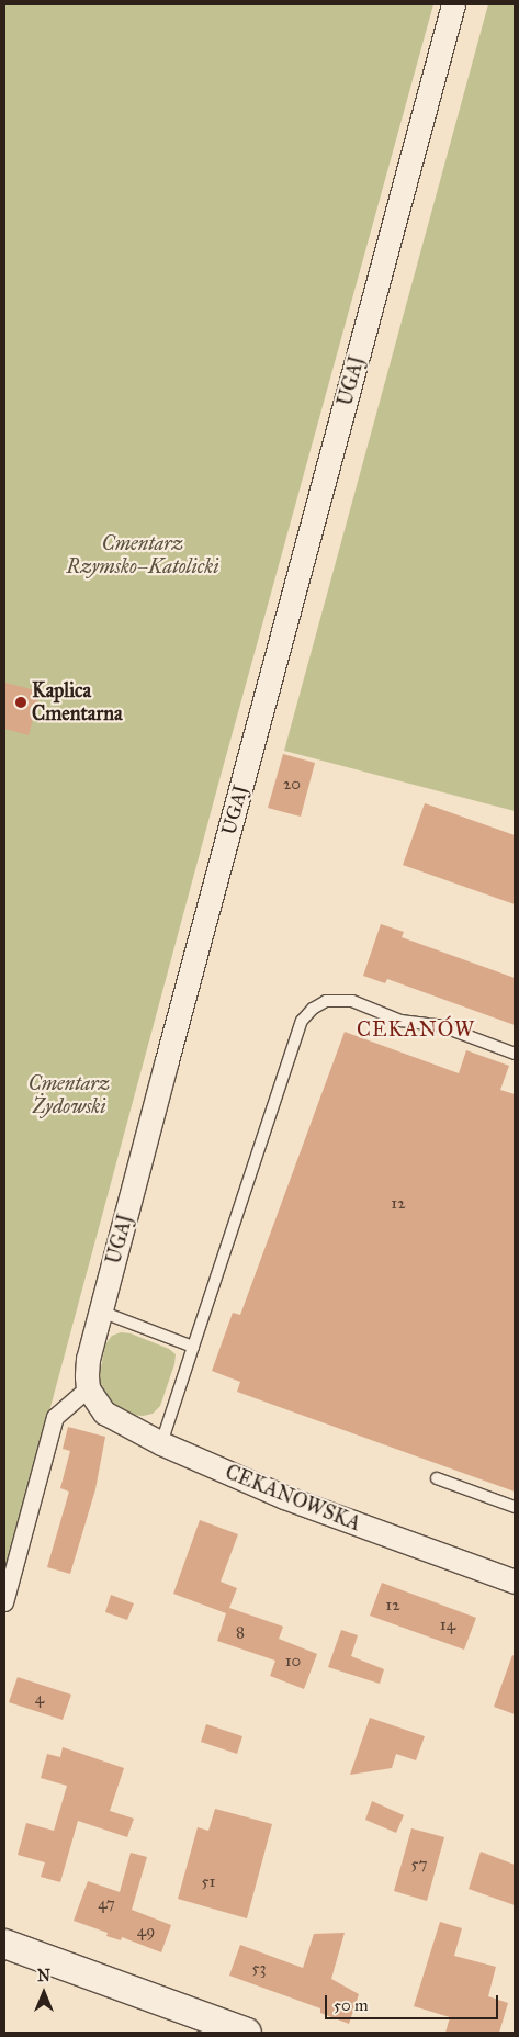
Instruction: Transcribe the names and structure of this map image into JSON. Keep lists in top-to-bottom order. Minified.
{"streets":{"street":["UGAJ","CEKANOWSKA"]},"crossings":[["UGAJ","CEKANOWSKA"]],"districts":["CEKANÓW"],"parks":["Cmentarz Rzymsko–Katolicki","Cmentarz Żydowski"],"places":["Kaplica Cmentarna"],"house_numbers":["20","12","12","14","8","10","4","57","51","47","49","53"],"scale_bar":"50 m","north":"top"}
